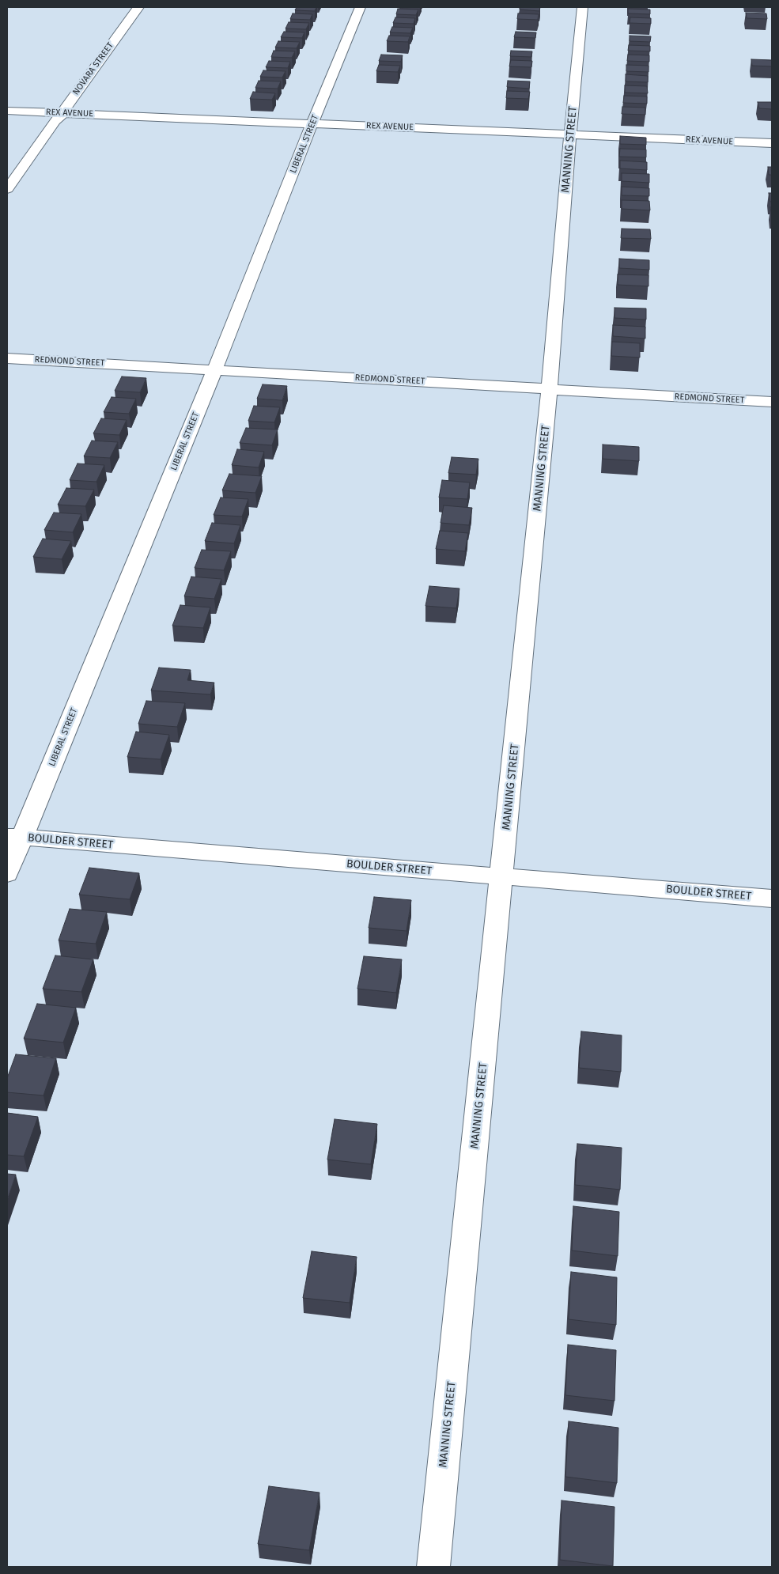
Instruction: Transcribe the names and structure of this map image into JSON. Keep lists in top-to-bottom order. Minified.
{"streets":{"street":["NOVARA STREET","REX AVENUE","LIBERAL STREET","MANNING STREET","REDMOND STREET","BOULDER STREET"]},"crossings":[["NOVARA STREET","REX AVENUE"],["REX AVENUE","LIBERAL STREET"],["REX AVENUE","MANNING STREET"],["LIBERAL STREET","REDMOND STREET"],["LIBERAL STREET","BOULDER STREET"],["MANNING STREET","REDMOND STREET"],["MANNING STREET","BOULDER STREET"]]}
